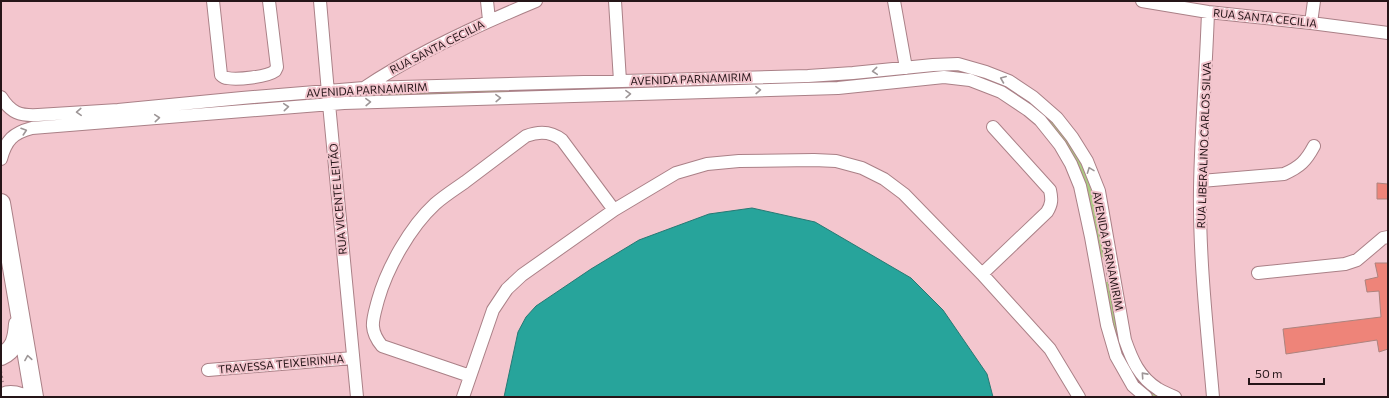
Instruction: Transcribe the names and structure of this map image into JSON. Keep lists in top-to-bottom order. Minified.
{"streets":{"street":["RUA SANTA CECILIA","AVENIDA PARNAMIRIM","RUA LIBERALINO CARLOS SILVA","RUA VICENTE LEITÃO","TRAVESSA TEIXEIRINHA"]},"crossings":[["RUA SANTA CECILIA","AVENIDA PARNAMIRIM"],["RUA SANTA CECILIA","RUA LIBERALINO CARLOS SILVA"],["AVENIDA PARNAMIRIM","RUA VICENTE LEITÃO"],["RUA VICENTE LEITÃO","TRAVESSA TEIXEIRINHA"]],"scale_bar":"50 m"}
